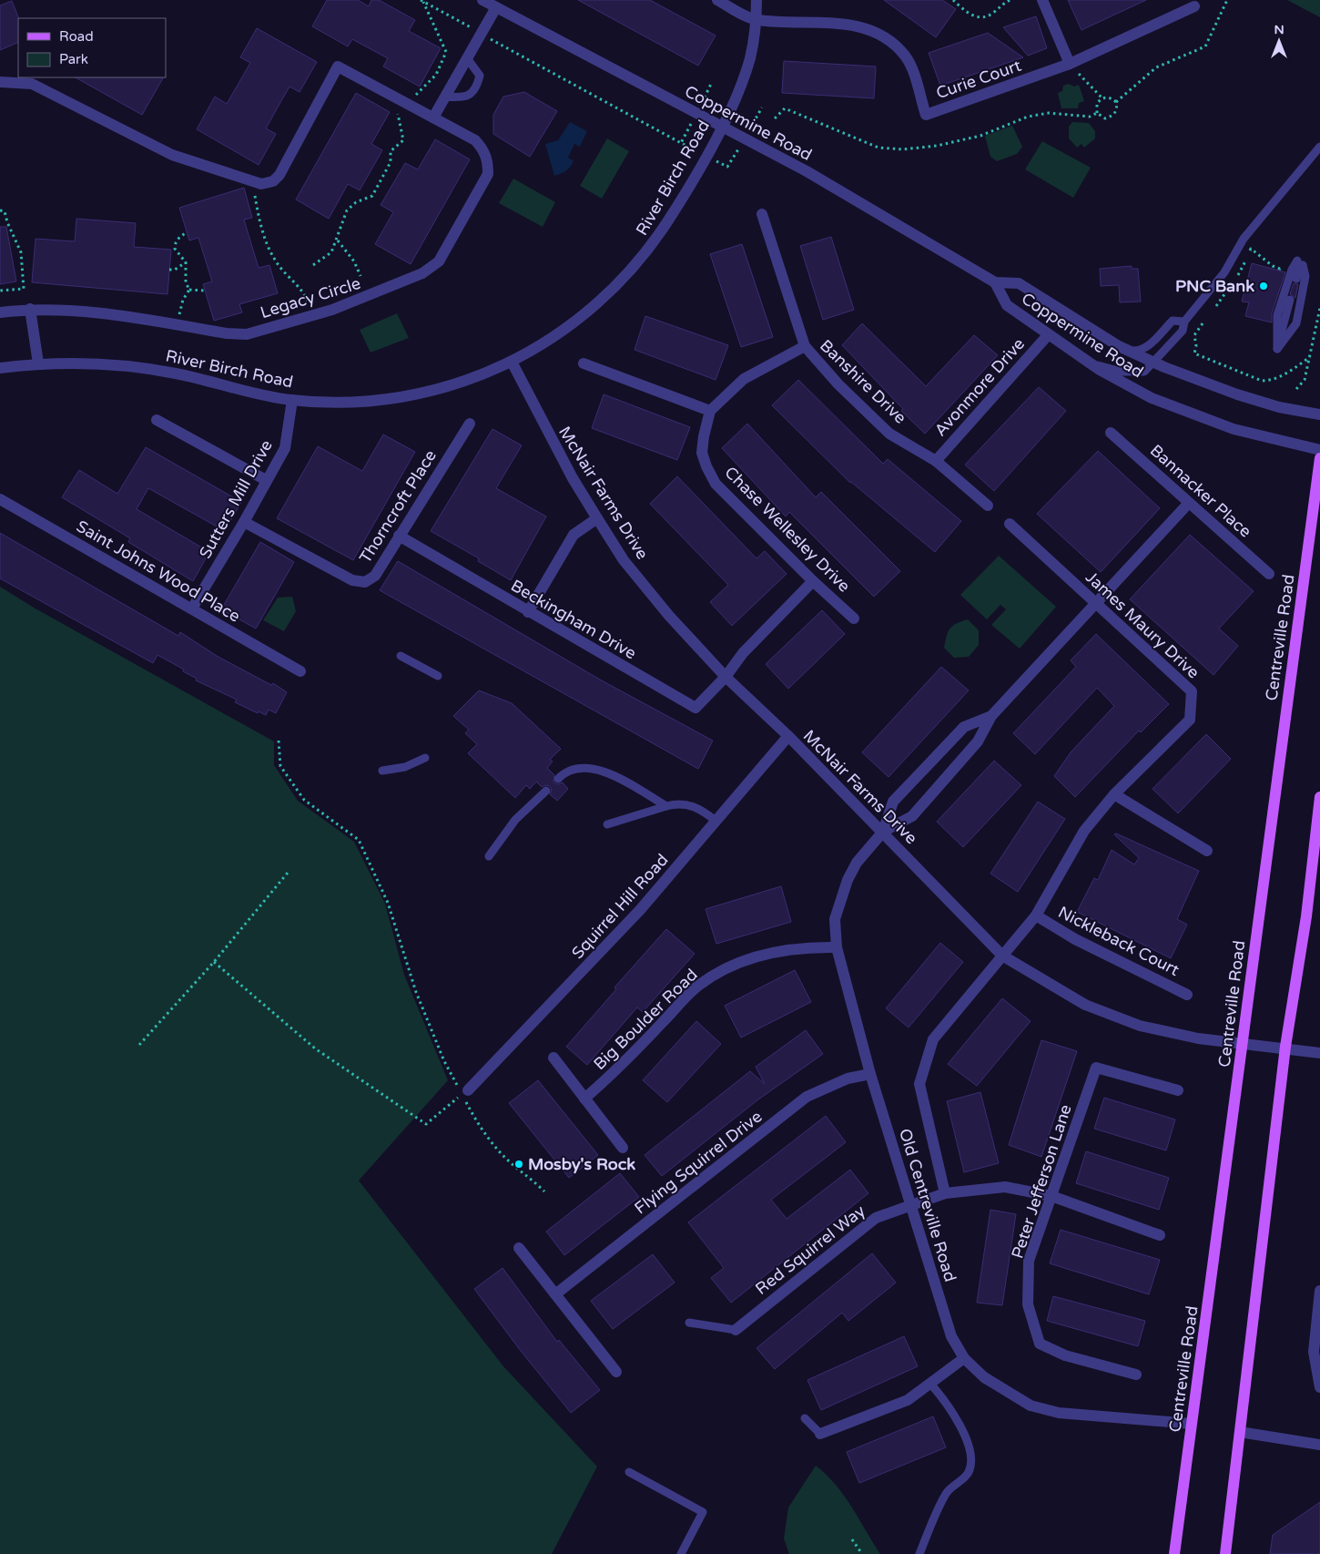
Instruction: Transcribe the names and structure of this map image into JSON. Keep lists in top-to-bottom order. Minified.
{"streets":{"main road":["Centreville Road"],"street":["Curie Court","Coppermine Road","River Birch Road","Legacy Circle","Banshire Drive","Avonmore Drive","Bannacker Place","McNair Farms Drive","Sutters Mill Drive","Thorncroft Place","Chase Wellesley Drive","Saint Johns Wood Place","Beckingham Drive","James Maury Drive","Squirrel Hill Road","Nickleback Court","Big Boulder Road","Flying Squirrel Drive","Peter Jefferson Lane","Old Centreville Road","Red Squirrel Way"]},"crossings":[["Curie Court","River Birch Road"],["Coppermine Road","River Birch Road"],["Coppermine Road","Avonmore Drive"],["River Birch Road","McNair Farms Drive"],["River Birch Road","Sutters Mill Drive"],["Banshire Drive","Avonmore Drive"],["McNair Farms Drive","Beckingham Drive"],["McNair Farms Drive","James Maury Drive"],["McNair Farms Drive","Centreville Road"],["McNair Farms Drive","Squirrel Hill Road"],["McNair Farms Drive","Old Centreville Road"],["Sutters Mill Drive","Thorncroft Place"],["Sutters Mill Drive","Saint Johns Wood Place"],["Thorncroft Place","Beckingham Drive"],["James Maury Drive","Nickleback Court"],["James Maury Drive","Red Squirrel Way"],["Centreville Road","Old Centreville Road"],["Big Boulder Road","Old Centreville Road"],["Flying Squirrel Drive","Old Centreville Road"],["Peter Jefferson Lane","Red Squirrel Way"],["Old Centreville Road","Red Squirrel Way"]],"places":["PNC Bank","Mosby's Rock"],"legend":["Road","Park"],"north":"top"}
